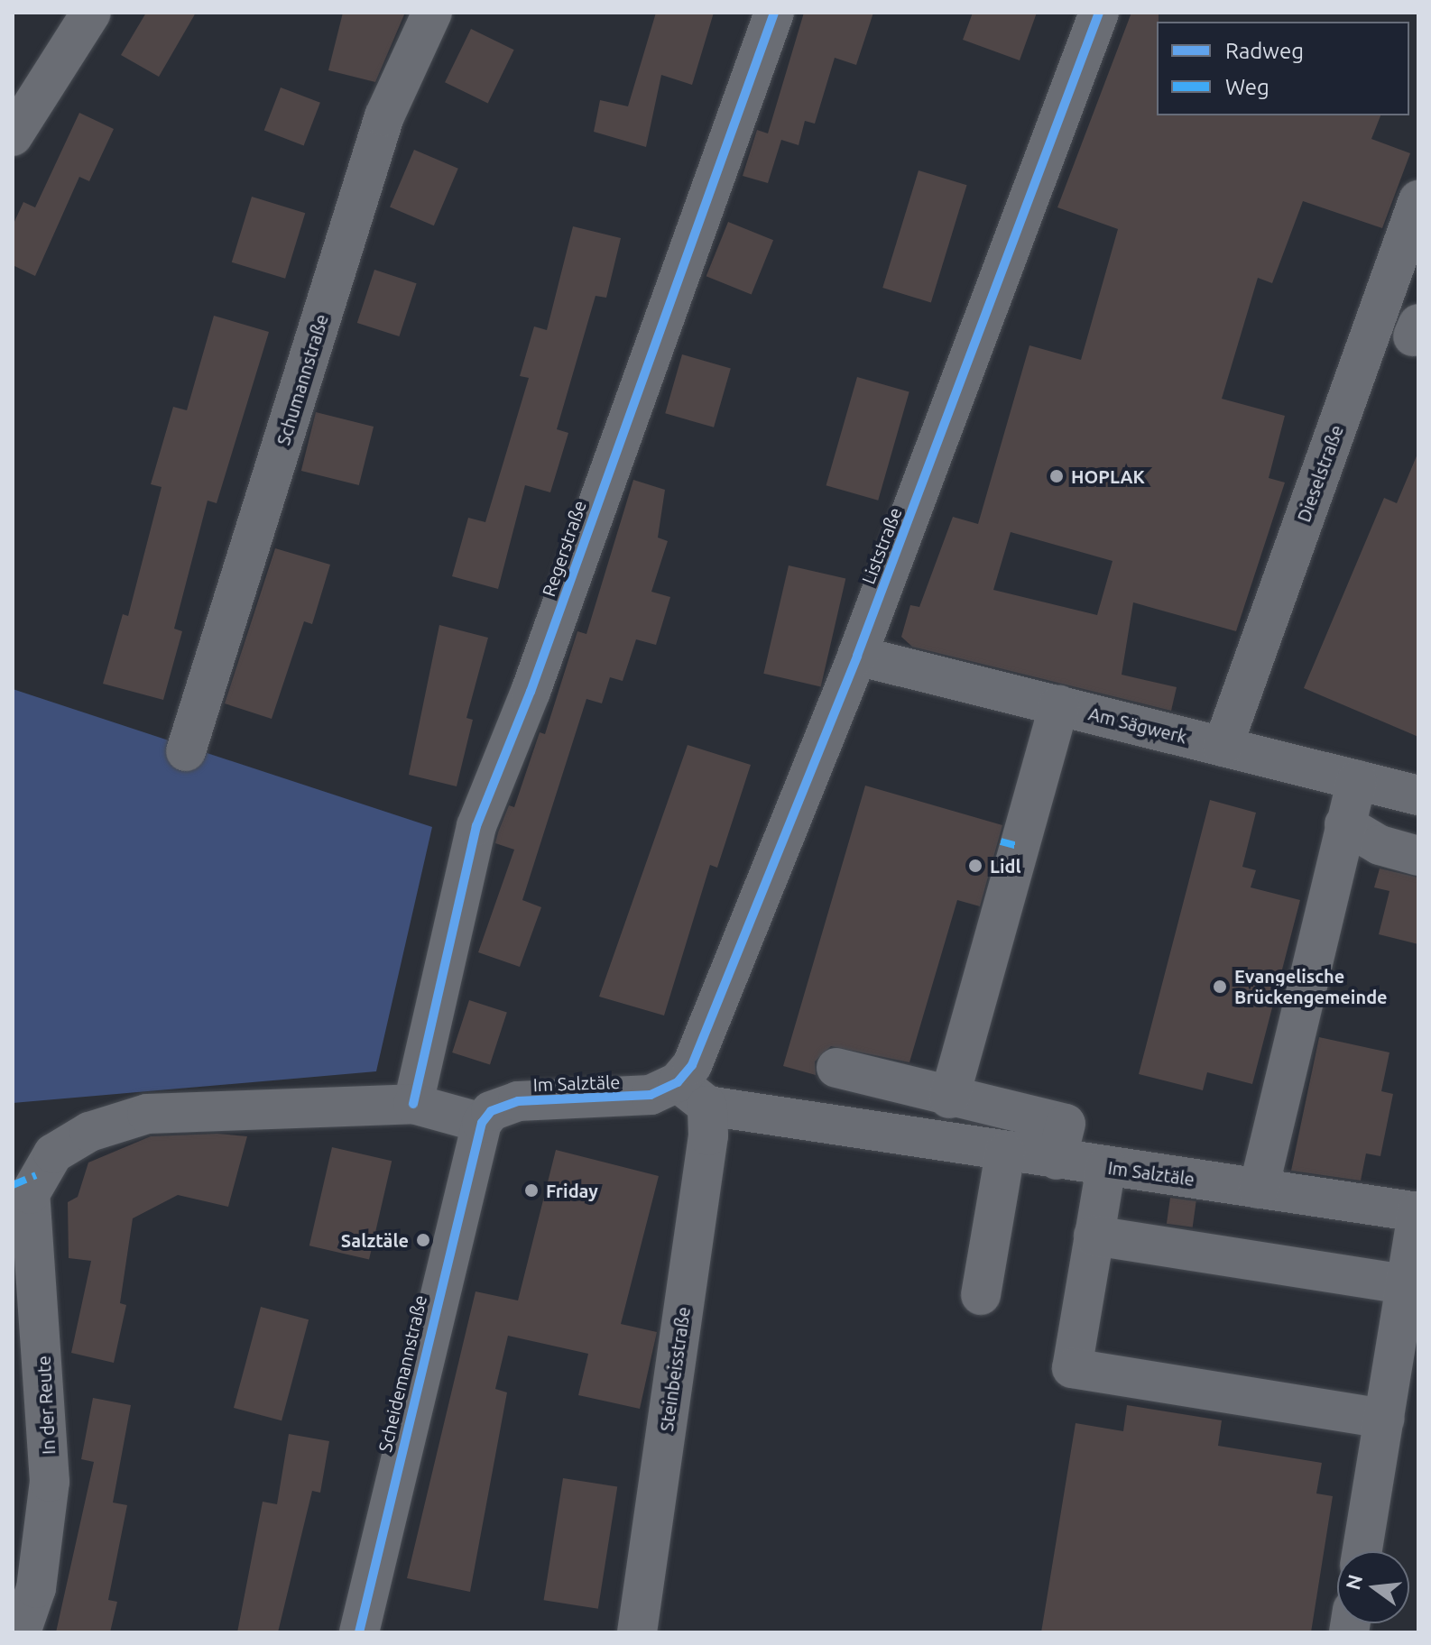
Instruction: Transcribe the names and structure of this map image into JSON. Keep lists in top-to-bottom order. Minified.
{"streets":{"street":["Schumannstraße","Dieselstraße","Liststraße","Regerstraße","Am Sägwerk","Im Salztäle","Steinbeisstraße","Scheidemannstraße","In der Reute"]},"crossings":[["Dieselstraße","Am Sägwerk"],["Liststraße","Am Sägwerk"],["Liststraße","Im Salztäle"],["Liststraße","Steinbeisstraße"],["Regerstraße","In der Reute"],["Im Salztäle","Steinbeisstraße"],["Im Salztäle","Scheidemannstraße"]],"places":["HOPLAK","Lidl","Evangelische Brückengemeinde","Friday","Salztäle"],"legend":["Radweg","Weg"],"north":"left"}
